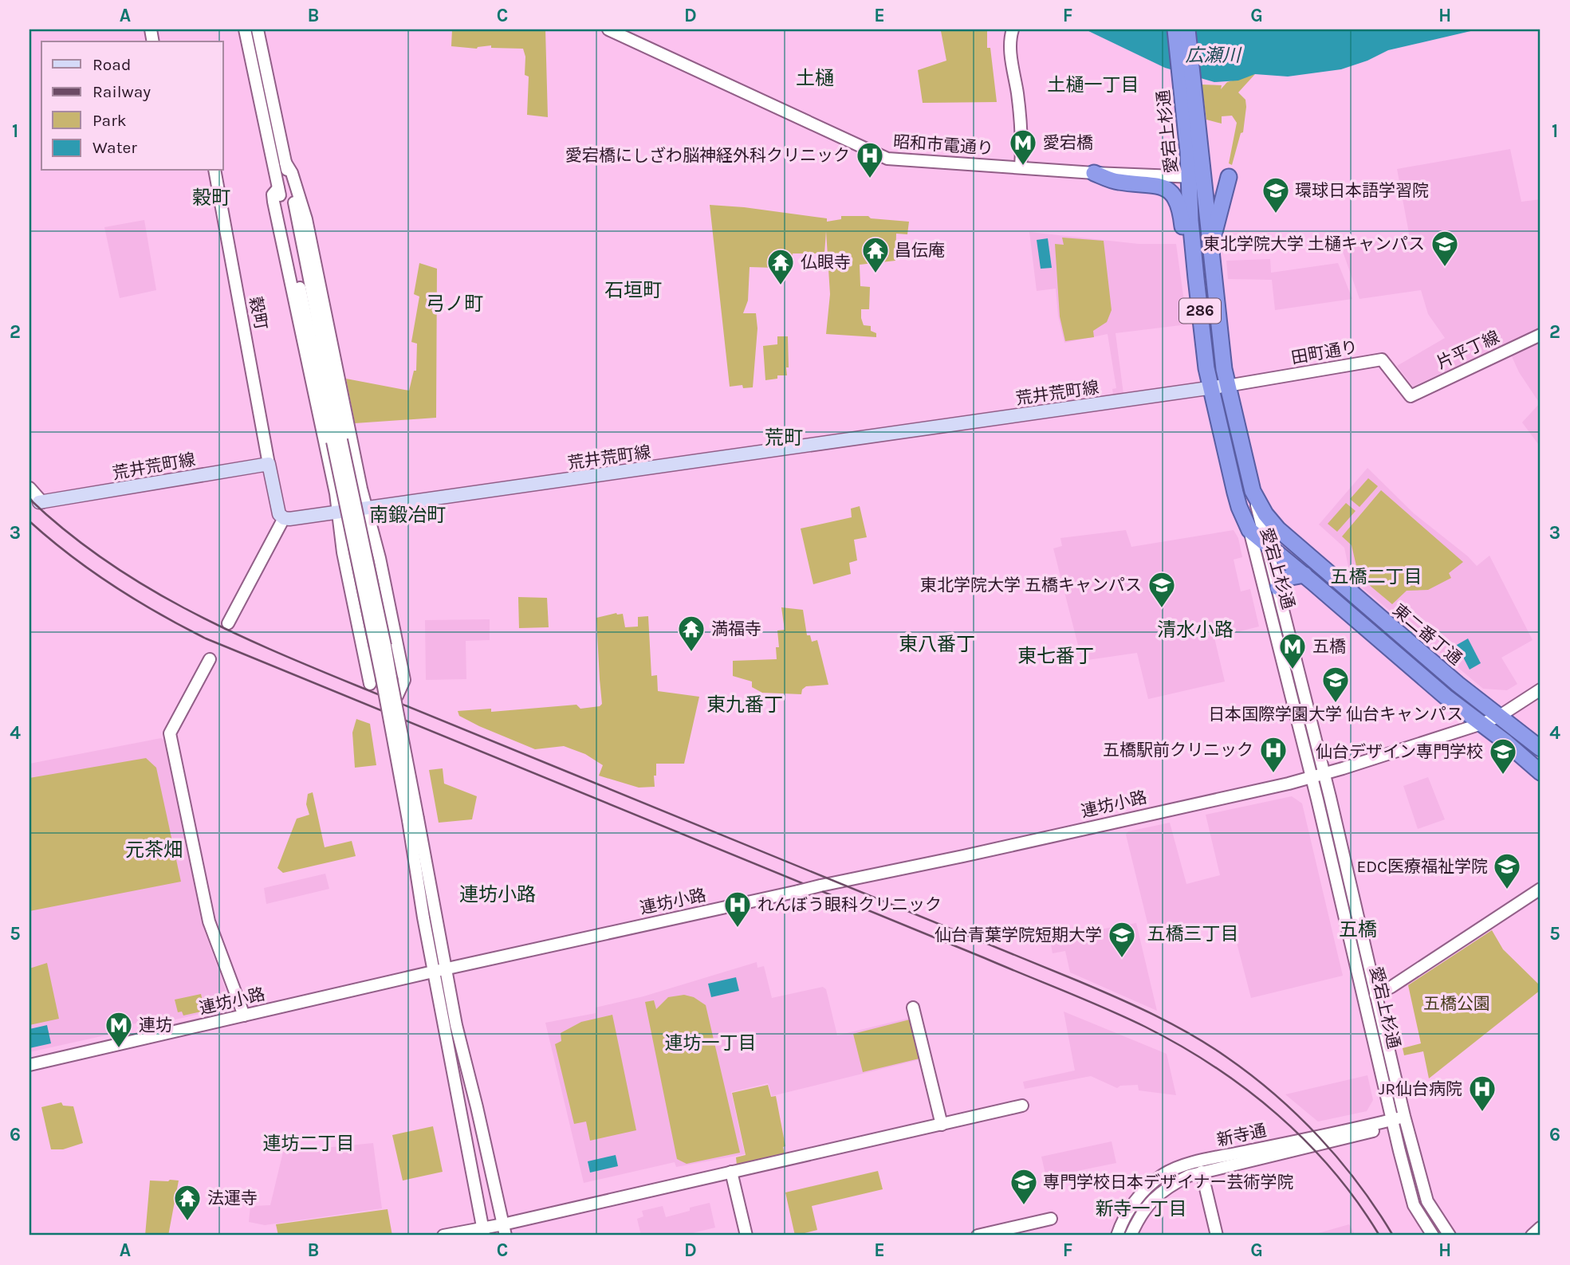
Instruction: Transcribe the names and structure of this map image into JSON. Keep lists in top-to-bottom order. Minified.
{"streets":{"highway":["愛宕上杉通","286","東二番丁通"],"main road":["荒井荒町線"],"street":["昭和市電通り","穀町","片平丁線","田町通り","連坊小路","新寺通"]},"crossings":[["愛宕上杉通","昭和市電通り"],["愛宕上杉通","田町通り"],["愛宕上杉通","荒井荒町線"],["愛宕上杉通","東二番丁通"],["愛宕上杉通","連坊小路"],["愛宕上杉通","新寺通"],["穀町","荒井荒町線"],["片平丁線","田町通り"],["田町通り","荒井荒町線"],["東二番丁通","連坊小路"]],"districts":["土樋","土樋一丁目","穀町","石垣町","弓ノ町","荒町","南鍛冶町","五橋二丁目","清水小路","東八番丁","東七番丁","東九番丁","元茶畑","連坊小路","五橋","五橋三丁目","連坊一丁目","連坊二丁目","新寺一丁目"],"water":["広瀬川"],"parks":["五橋公園"],"places":{"metro station":["愛宕橋","五橋","連坊"],"hospital":["愛宕橋にしざわ脳神経外科クリニック","五橋駅前クリニック","れんぼう眼科クリニック","JR仙台病院"],"school or university":["環球日本語学習院","東北学院大学 土樋キャンパス","東北学院大学 五橋キャンパス","日本国際学園大学 仙台キャンパス","仙台デザイン専門学校","EDC医療福祉学院","仙台青葉学院短期大学","専門学校日本デザイナー芸術学院"],"temple":["昌伝庵","仏眼寺","満福寺","法運寺"]},"legend":["Road","Railway","Park","Water"],"grid":{"columns":["A","B","C","D","E","F","G","H"],"rows":["1","2","3","4","5","6"]}}
